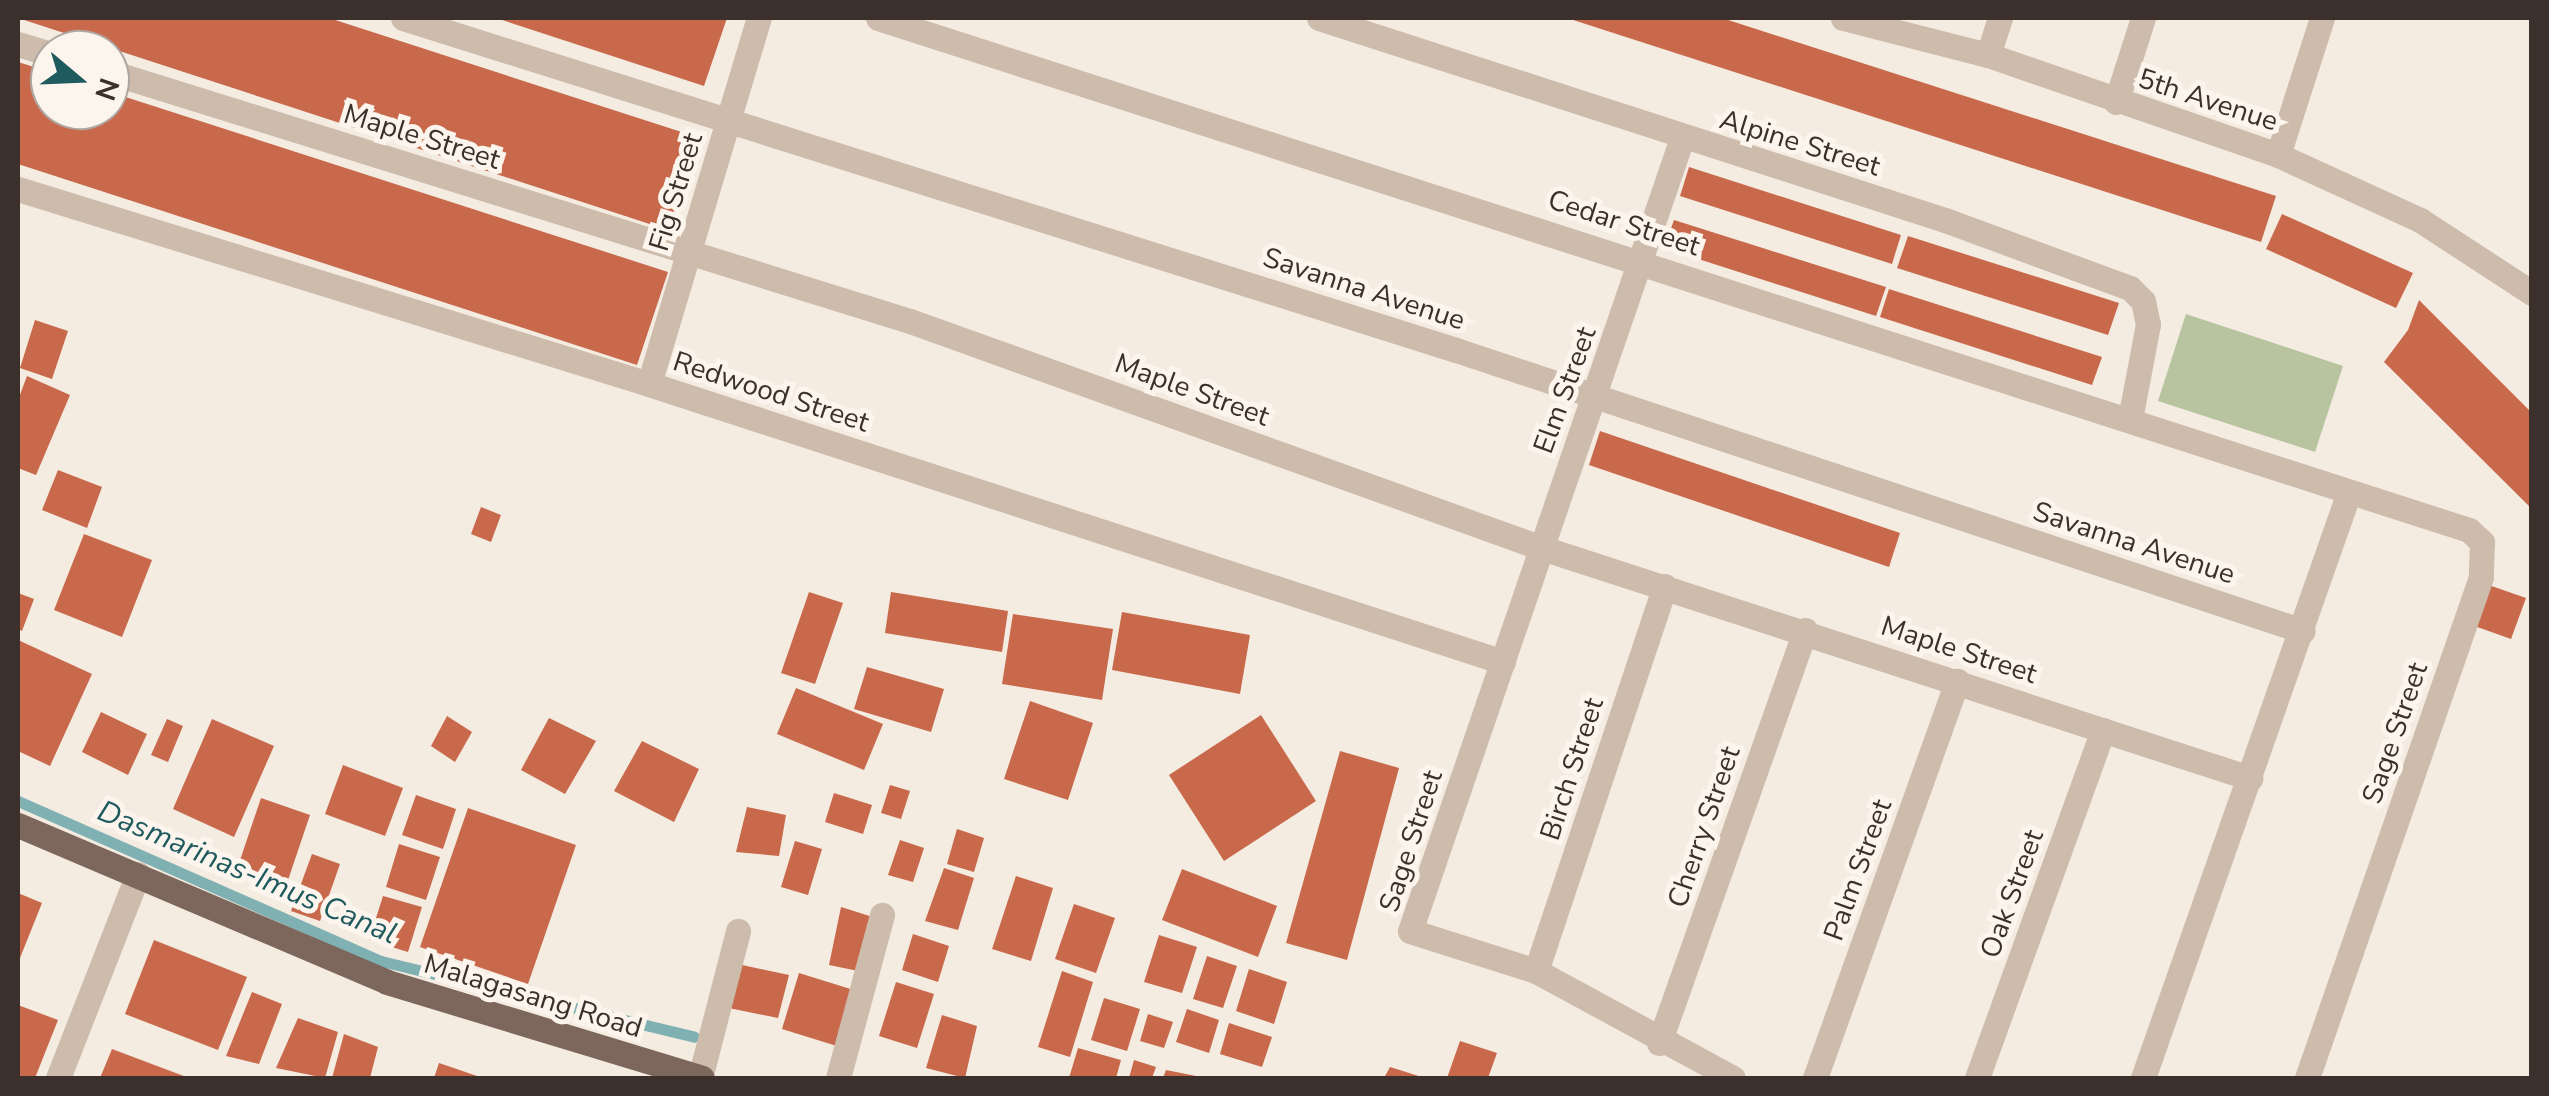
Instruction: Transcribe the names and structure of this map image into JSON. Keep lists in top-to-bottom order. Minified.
{"streets":{"main road":["Malagasang Road"],"street":["5th Avenue","Maple Street","Alpine Street","Fig Street","Cedar Street","Savanna Avenue","Elm Street","Redwood Street","Sage Street","Birch Street","Cherry Street","Palm Street","Oak Street"]},"crossings":[["Maple Street","Fig Street"],["Maple Street","Elm Street"],["Maple Street","Birch Street"],["Maple Street","Cherry Street"],["Maple Street","Palm Street"],["Maple Street","Oak Street"],["Alpine Street","Cedar Street"],["Alpine Street","Elm Street"],["Fig Street","Savanna Avenue"],["Fig Street","Redwood Street"],["Cedar Street","Elm Street"],["Cedar Street","Sage Street"],["Savanna Avenue","Elm Street"],["Elm Street","Redwood Street"],["Elm Street","Sage Street"],["Redwood Street","Sage Street"],["Sage Street","Birch Street"],["Sage Street","Cherry Street"]],"water":["Dasmarinas-Imus Canal"],"north":"right"}
